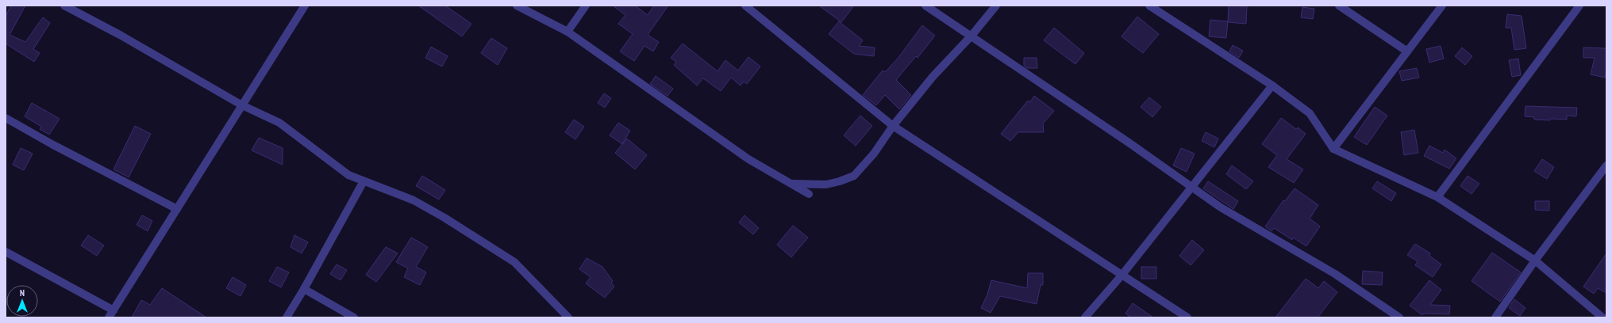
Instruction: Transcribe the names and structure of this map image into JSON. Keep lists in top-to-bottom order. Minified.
{"north":"top"}
